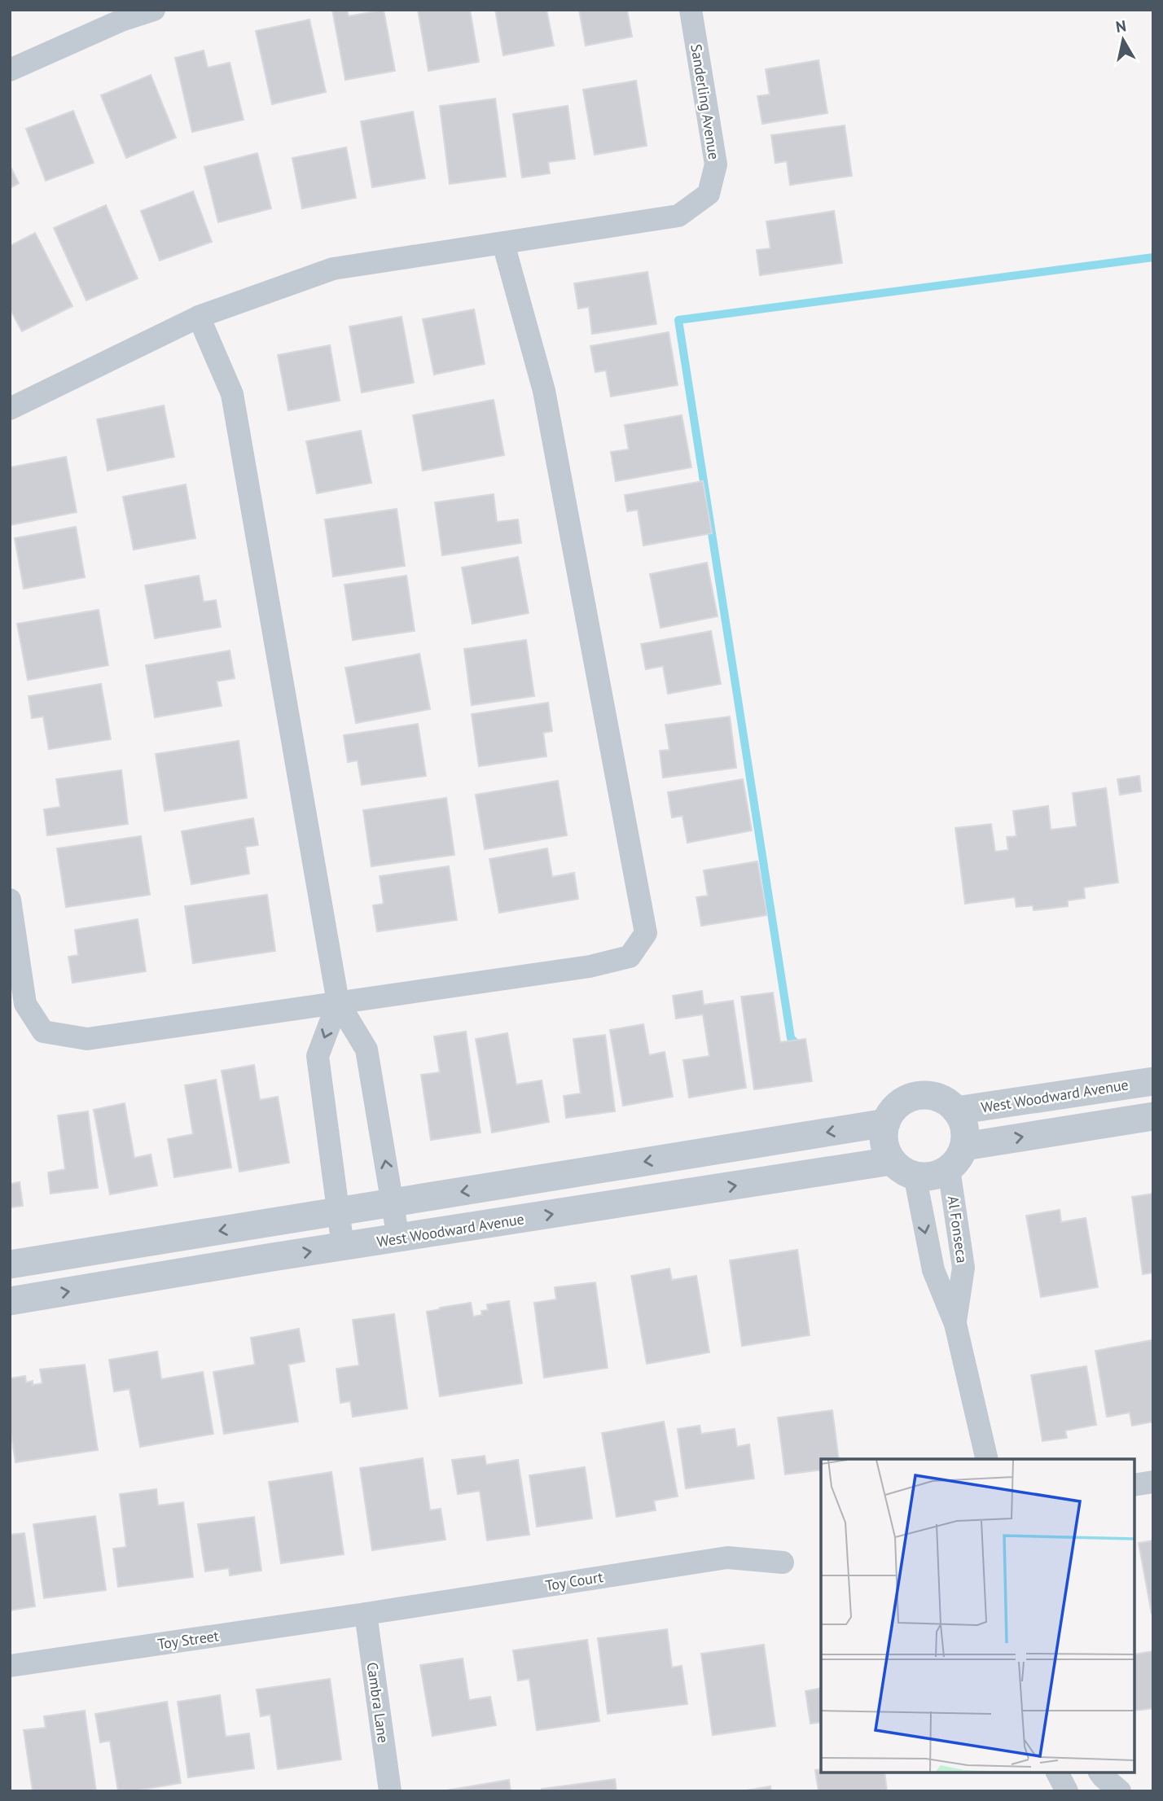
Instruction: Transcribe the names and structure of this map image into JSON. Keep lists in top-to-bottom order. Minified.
{"streets":{"street":["Sanderling Avenue","West Woodward Avenue","Al Fonseca","Toy Court","Toy Street","Cambra Lane"]},"crossings":[["West Woodward Avenue","Al Fonseca"],["Toy Court","Toy Street"],["Toy Court","Cambra Lane"],["Toy Street","Cambra Lane"]],"north":"top"}
